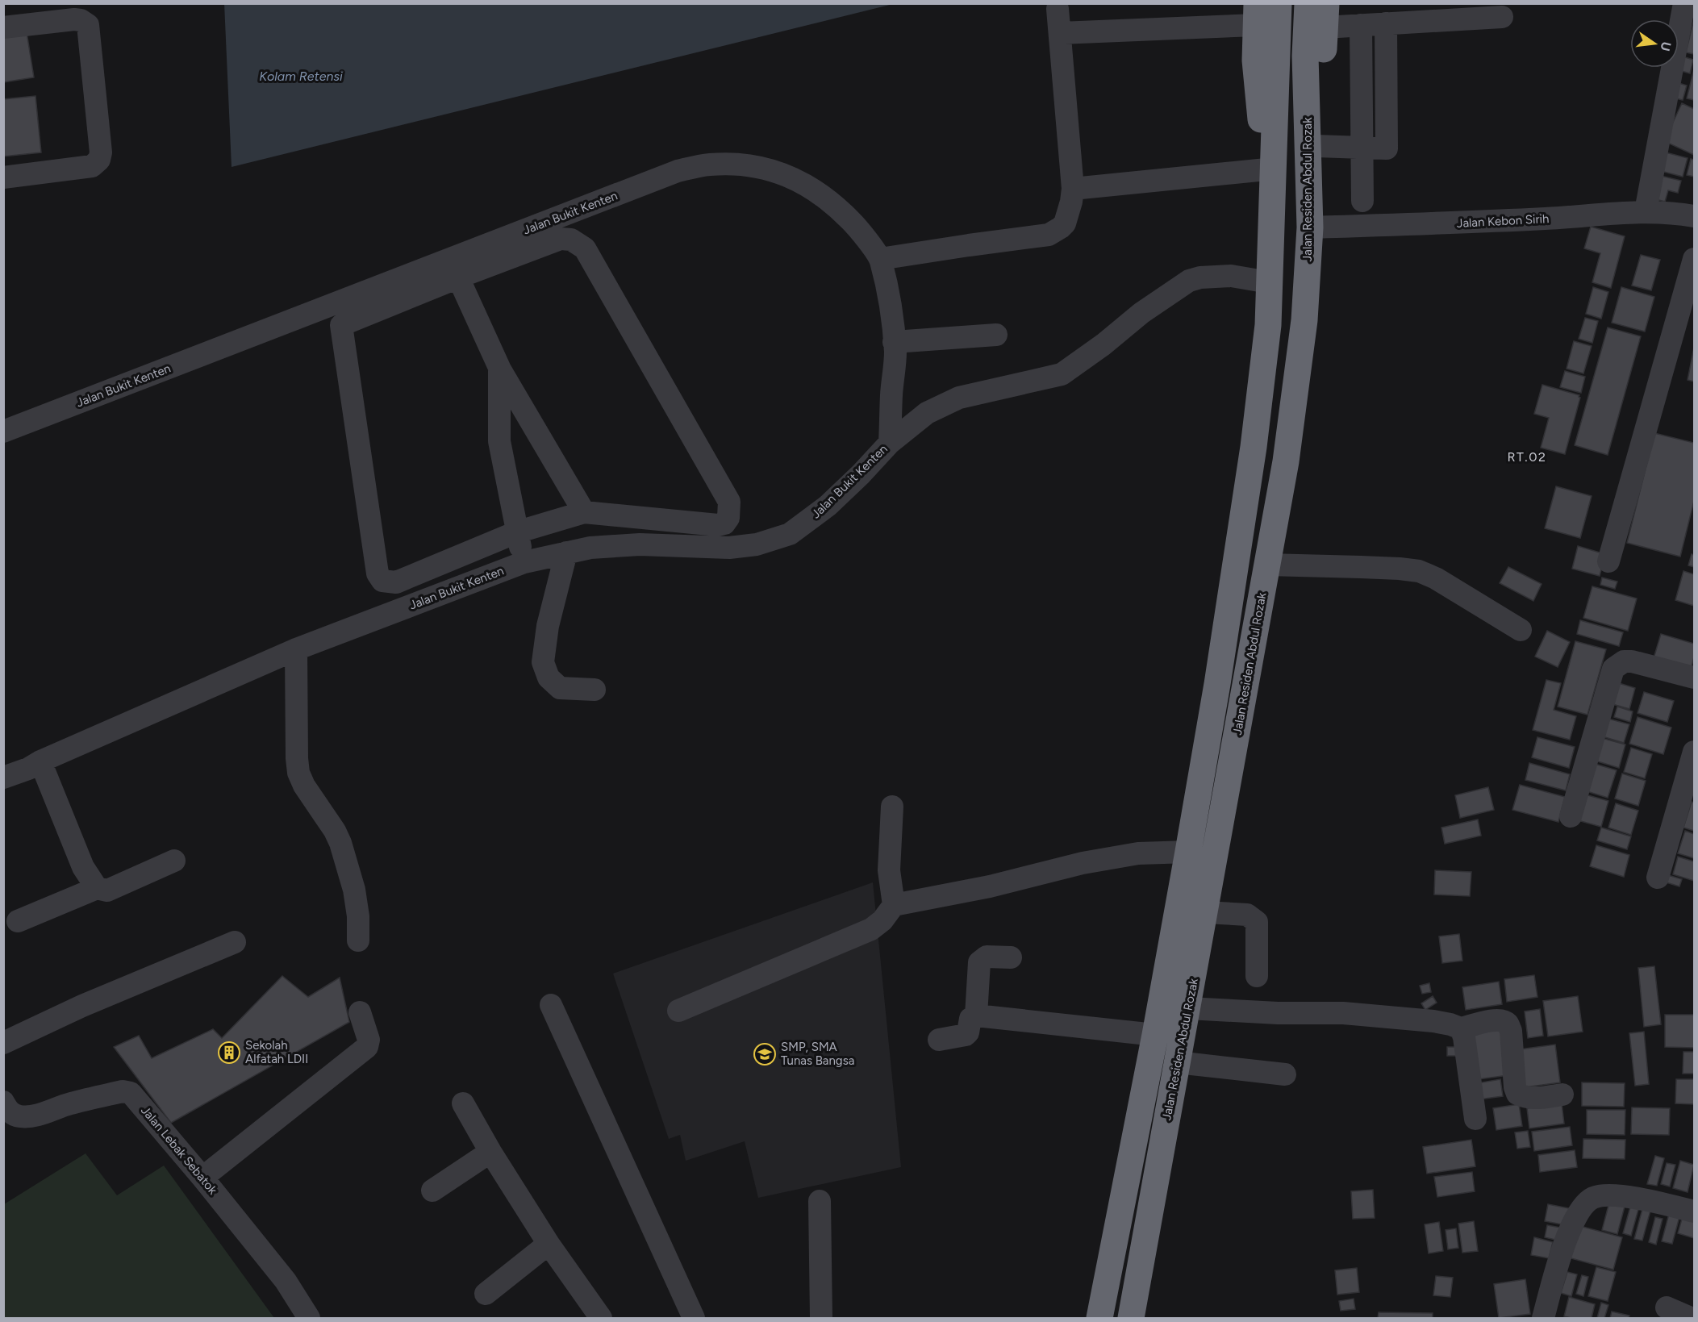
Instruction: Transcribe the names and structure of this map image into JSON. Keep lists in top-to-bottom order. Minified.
{"streets":{"highway":["Jalan Residen Abdul Rozak"],"street":["Jalan Bukit Kenten","Jalan Kebon Sirih","Jalan Lebak Sebatok"]},"crossings":[["Jalan Residen Abdul Rozak","Jalan Kebon Sirih"]],"districts":["RT.02"],"water":["Kolam Retensi"],"places":{"building":["Sekolah Alfatah LDII"],"school or university":["SMP, SMA Tunas Bangsa"]},"north":"right"}
